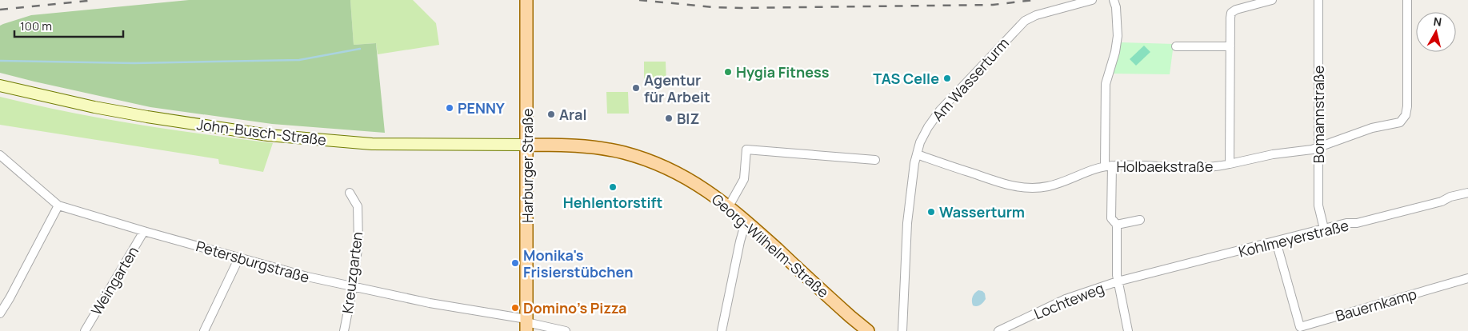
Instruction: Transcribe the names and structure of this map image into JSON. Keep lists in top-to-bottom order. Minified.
{"streets":{"main road":["John-Busch-Straße","Harburger Straße","Georg-Wilhelm-Straße"],"street":["Am Wasserturm","Bomannstraße","Holbaekstraße","Kohlmeyerstraße","Petersburgstraße","Kreuzgarten","Weingarten","Lochteweg","Bauernkamp"]},"crossings":[["Am Wasserturm","Holbaekstraße"],["Bomannstraße","Holbaekstraße"],["Bomannstraße","Kohlmeyerstraße"],["John-Busch-Straße","Harburger Straße"],["John-Busch-Straße","Georg-Wilhelm-Straße"],["Harburger Straße","Georg-Wilhelm-Straße"],["Harburger Straße","Petersburgstraße"],["Kohlmeyerstraße","Lochteweg"],["Kohlmeyerstraße","Bauernkamp"],["Petersburgstraße","Kreuzgarten"],["Petersburgstraße","Weingarten"]],"places":["Hygia Fitness","TAS Celle","Agentur für Arbeit","PENNY","Aral","BIZ","Hehlentorstift","Wasserturm","Monika's Frisierstübchen","Domino's Pizza"],"scale_bar":"100 m","north":"top"}
